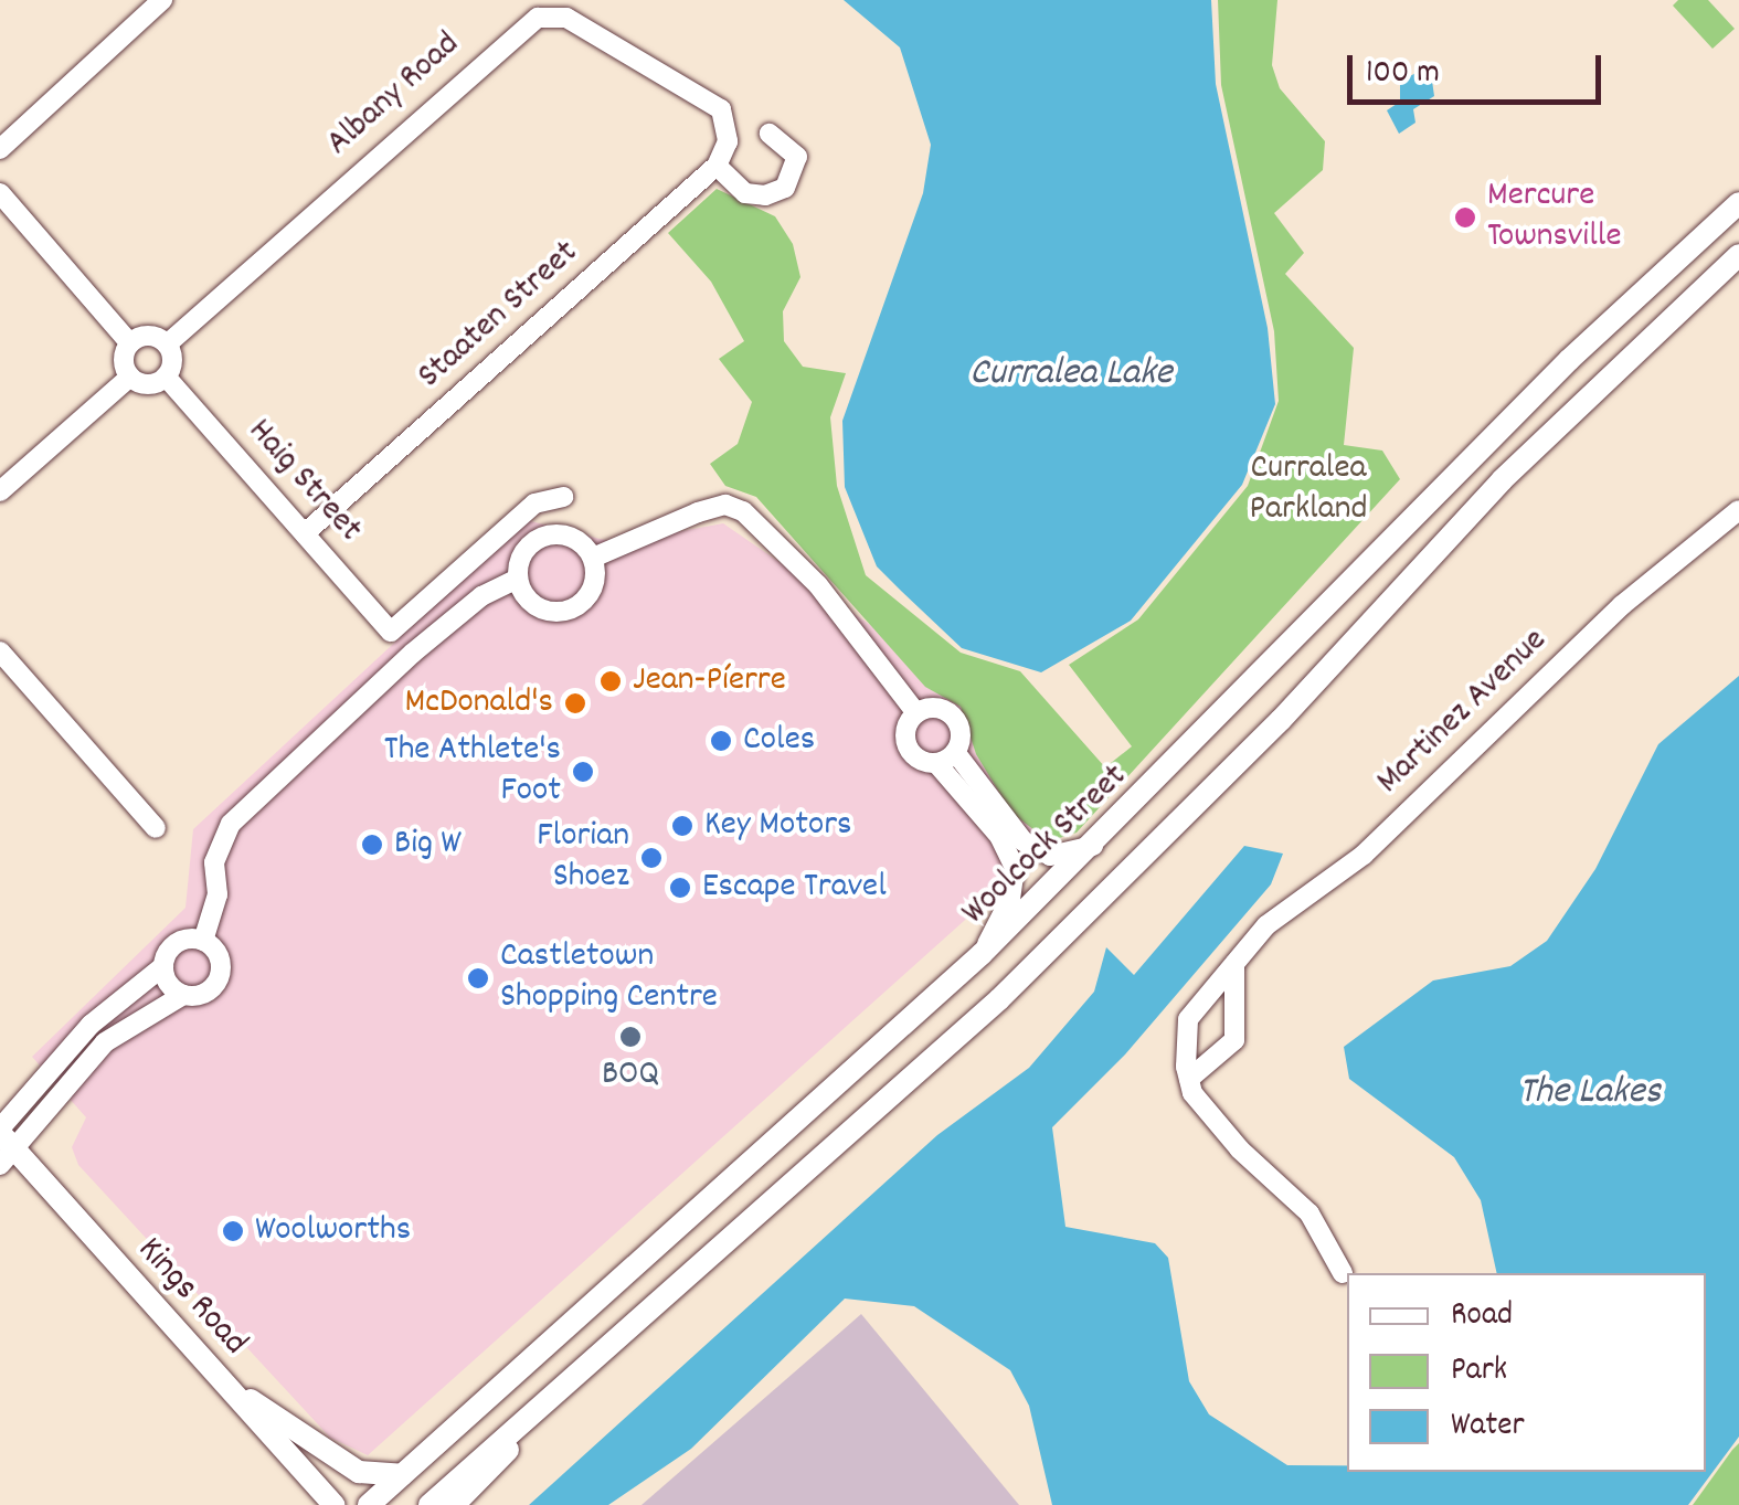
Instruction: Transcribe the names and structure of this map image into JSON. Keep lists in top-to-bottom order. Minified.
{"streets":{"main road":["Woolcock Street","Kings Road"],"street":["Albany Road","Staaten Street","Haig Street","Martinez Avenue"]},"crossings":[["Albany Road","Staaten Street"],["Albany Road","Haig Street"],["Staaten Street","Haig Street"]],"water":["Curralea Lake","The Lakes"],"parks":["Curralea Parkland"],"places":["Mercure Townsville","Jean-Píerre","McDonald's","Coles","The Athlete's Foot","Key Motors","Big W","Florian Shoez","Escape Travel","Castletown Shopping Centre","BOQ","Woolworths"],"legend":["Road","Park","Water"],"scale_bar":"100 m"}
